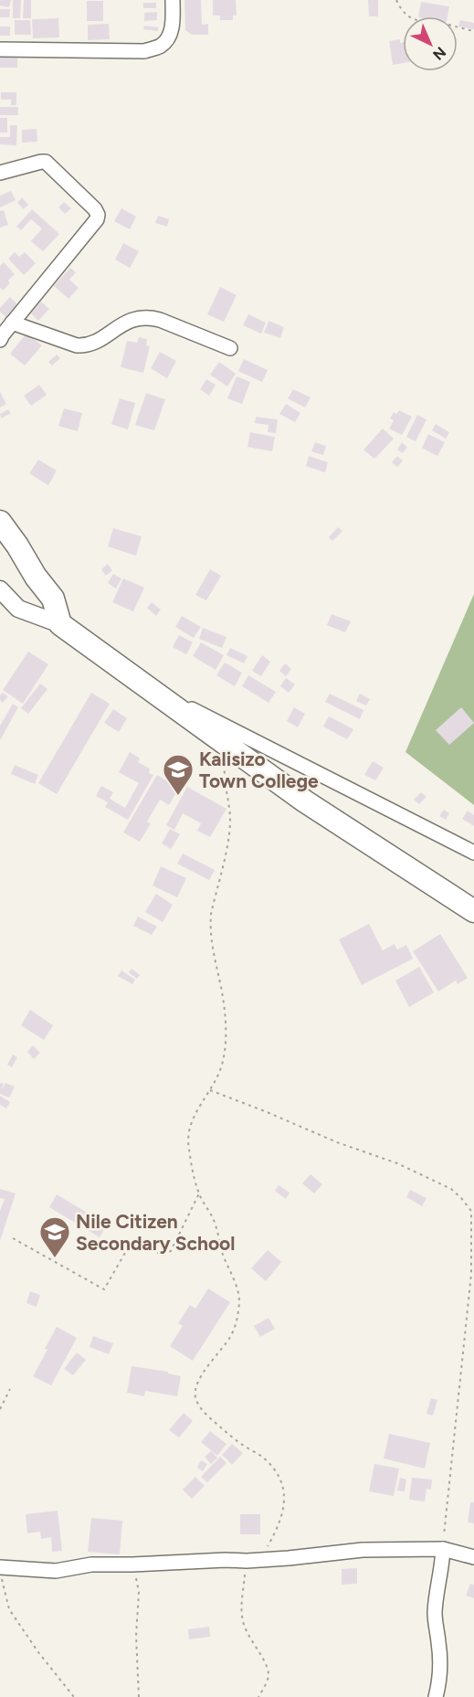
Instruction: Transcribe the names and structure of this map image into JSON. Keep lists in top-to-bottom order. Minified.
{"places":{"school or university":["Kalisizo Town College","Nile Citizen Secondary School"]},"north":"bottom right"}
